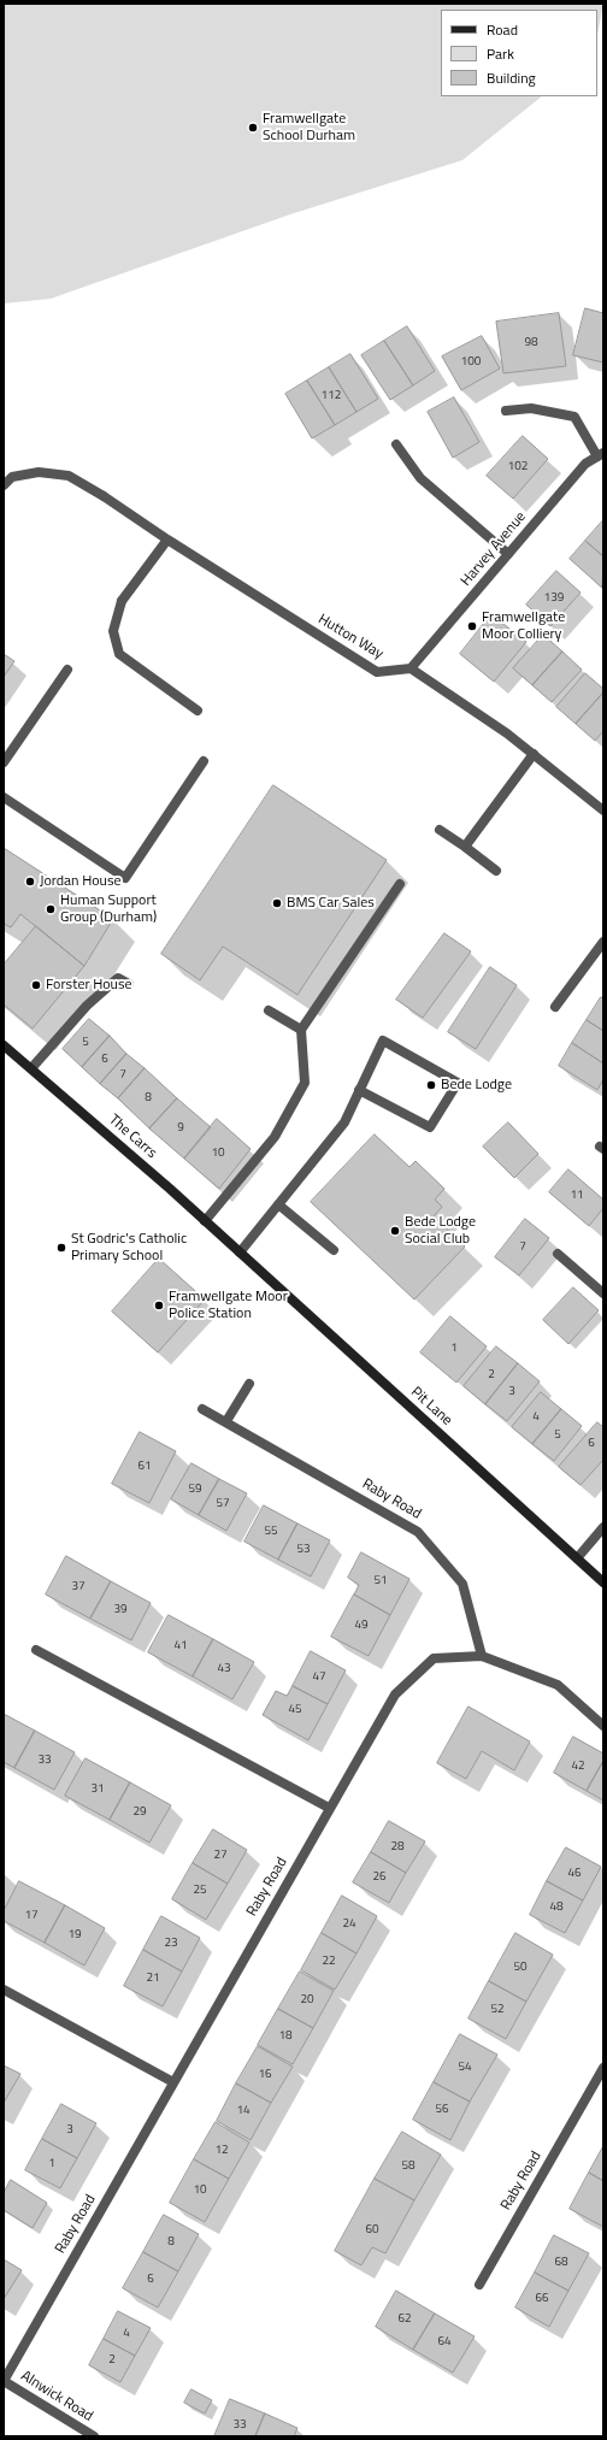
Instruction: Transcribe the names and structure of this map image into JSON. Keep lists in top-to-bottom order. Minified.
{"streets":{"street":["Harvey Avenue","Hutton Way","The Carrs","Pit Lane","Raby Road","Alnwick Road"]},"crossings":[["Harvey Avenue","Hutton Way"],["The Carrs","Pit Lane"],["Raby Road","Alnwick Road"]],"places":["Framwellgate School Durham","Framwellgate Moor Colliery","Jordan House","BMS Car Sales","Human Support Group (Durham)","Forster House","Bede Lodge","Bede Lodge Social Club","St Godric's Catholic Primary School","Framwellgate Moor Police Station"],"house_numbers":["98","100","112","102","139","5","6","7","8","9","10","11","7","1","2","3","4","5","6","61","59","57","55","53","51","37","39","49","41","43","47","45","33","42","31","29","28","27","46","26","25","48","17","24","19","23","22","50","21","20","52","18","54","16","56","14","3","12","1","58","10","60","8","68","6","66","62","4","64","2","33"],"legend":["Road","Park","Building"]}
